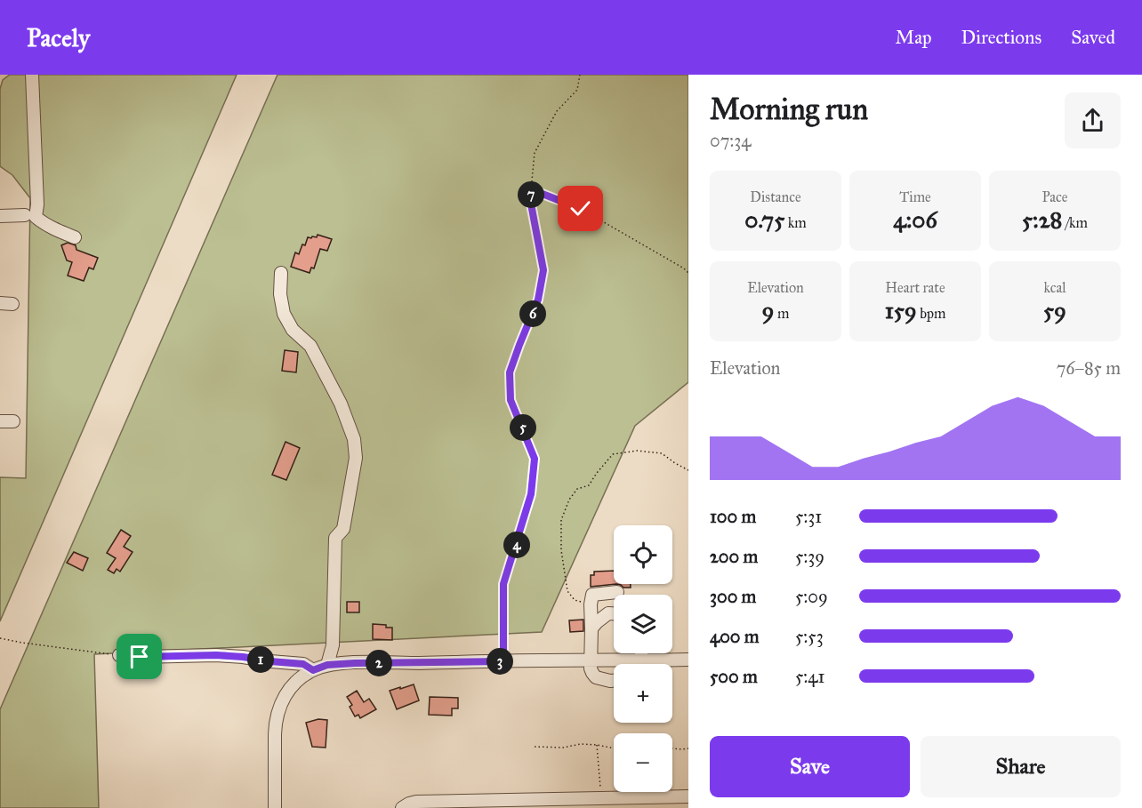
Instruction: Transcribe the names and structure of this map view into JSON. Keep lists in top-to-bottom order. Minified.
{"page":{"header":"Pacely","nav":["Map","Directions","Saved"],"heading":["Morning run","07:34"],"stats":[["Distance","0.75 km"],["Time","4:06"],["Pace","5:28 /km"],["Elevation","9 m"],["Heart rate","159 bpm"],["kcal","59"]],"pins":["7","6","5","4","1","3","2"],"chart":["Elevation","76–85 m"],"list":[{"name":"100 m","note":"5:31"},{"name":"200 m","note":"5:39"},{"name":"300 m","note":"5:09"},{"name":"400 m","note":"5:53"},{"name":"500 m","note":"5:41"}],"map_buttons":["+","−"],"buttons":["Save","Share"]}}
